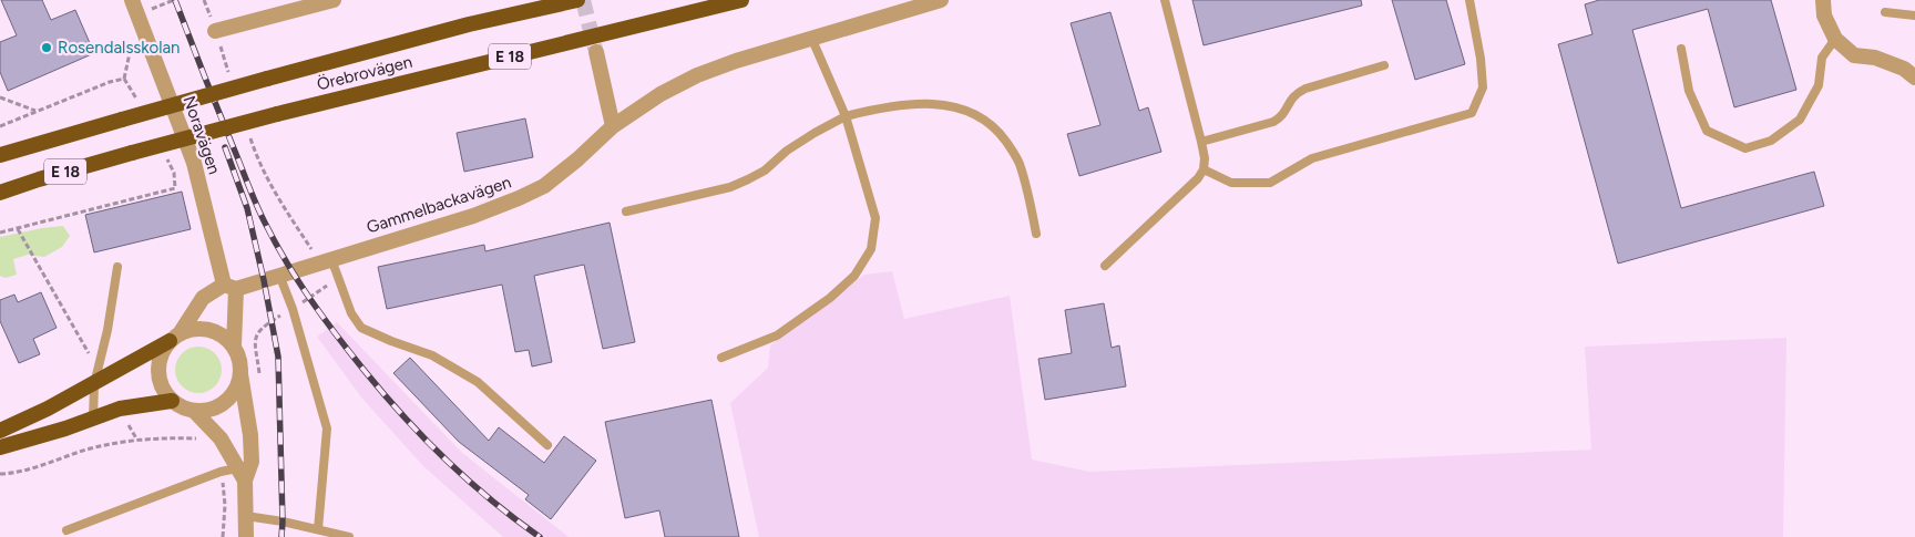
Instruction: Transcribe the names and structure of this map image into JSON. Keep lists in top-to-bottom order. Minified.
{"streets":{"highway":["E 18","Örebrovägen"],"street":["Noravägen","Gammelbackavägen"]},"crossings":[["Noravägen","Gammelbackavägen"]],"places":["Rosendalsskolan"]}
